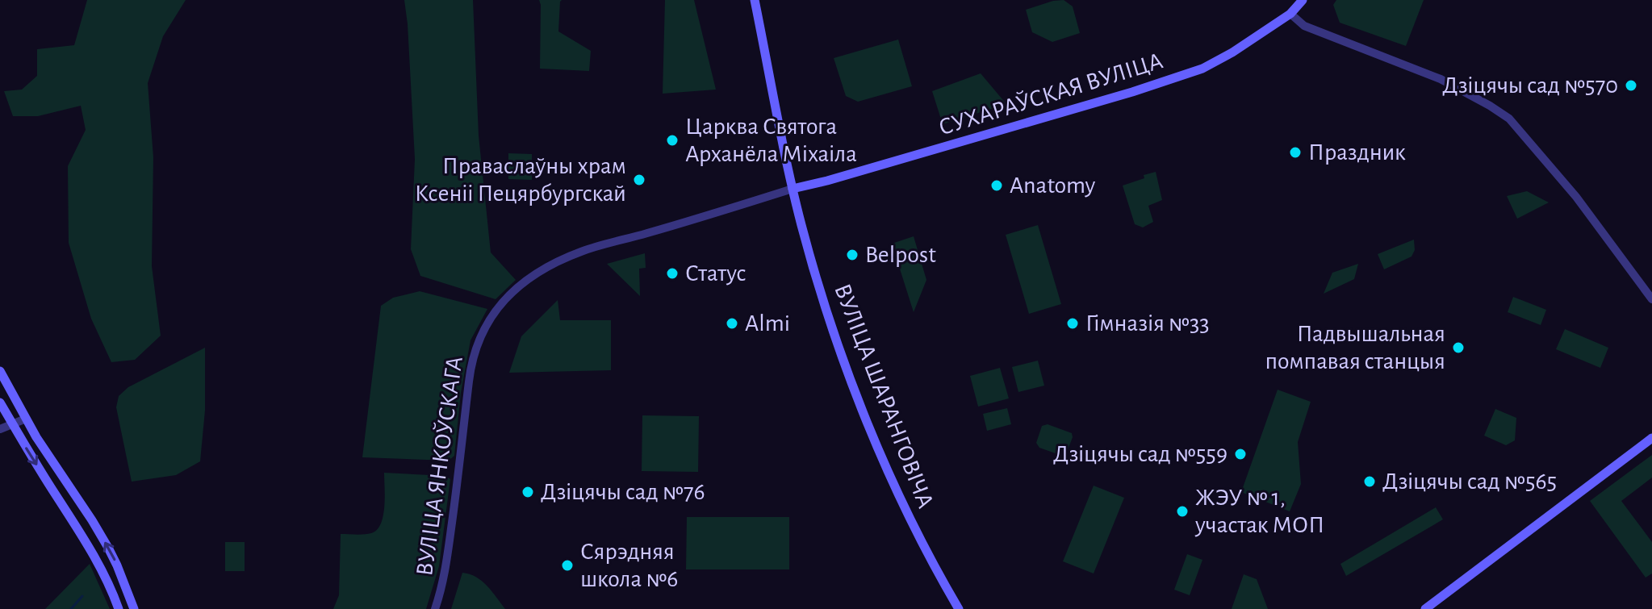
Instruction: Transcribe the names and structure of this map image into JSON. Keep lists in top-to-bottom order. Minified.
{"streets":{"main road":["СУХАРАЎСКАЯ ВУЛІЦА","ВУЛІЦА ШАРАНГОВІЧА"],"street":["ВУЛІЦА ЯНКОЎСКАГА"]},"crossings":[["СУХАРАЎСКАЯ ВУЛІЦА","ВУЛІЦА ШАРАНГОВІЧА"],["СУХАРАЎСКАЯ ВУЛІЦА","ВУЛІЦА ЯНКОЎСКАГА"],["ВУЛІЦА ШАРАНГОВІЧА","ВУЛІЦА ЯНКОЎСКАГА"]],"places":["Дзіцячы сад №570","Царква Святога Арханёла Міхаіла","Праздник","Праваслаўны храм Ксеніі Пецярбургскай","Anatomy","Belpost","Статус","Almi","Гімназія №33","Падвышальная помпавая станцыя","Дзіцячы сад №559","Дзіцячы сад №565","Дзіцячы сад №76","ЖЭУ № 1, участак МОП","Сярэдняя школа №6"]}
